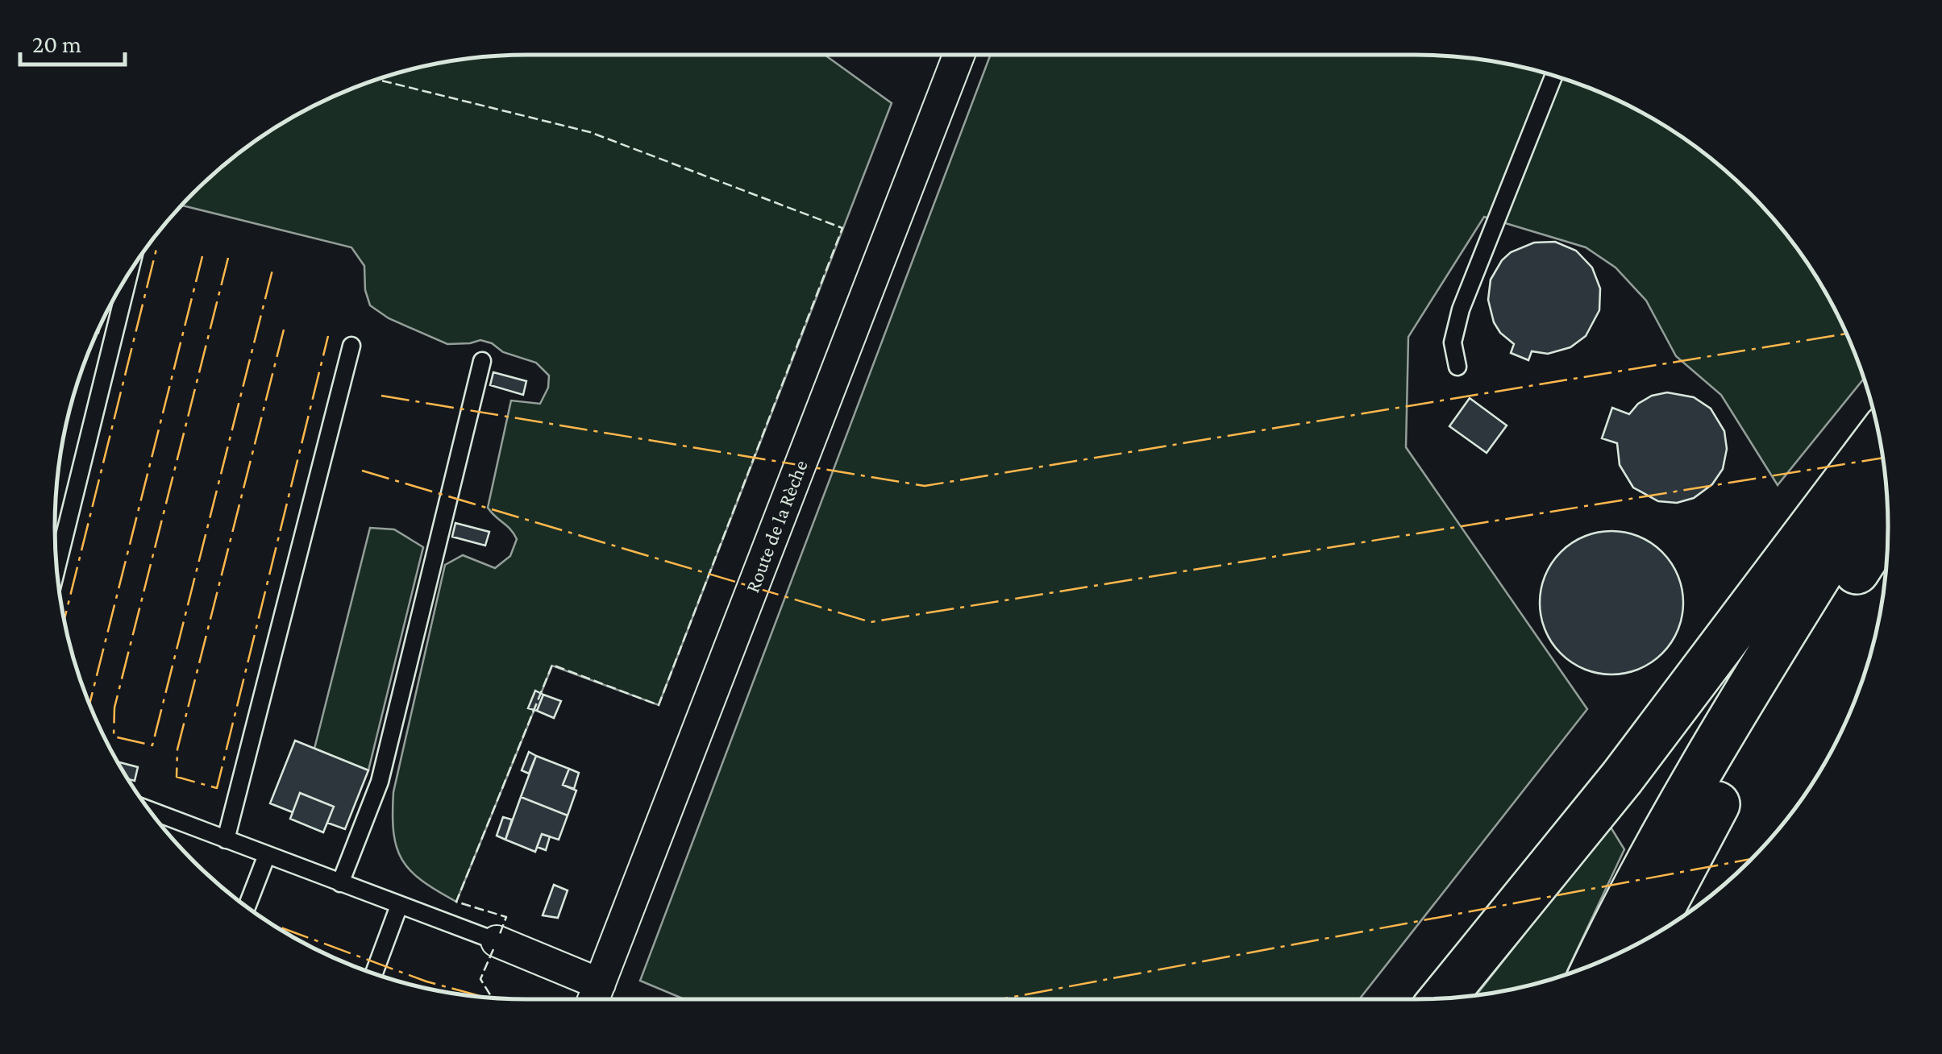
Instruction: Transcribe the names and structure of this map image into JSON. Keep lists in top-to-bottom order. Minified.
{"streets":{"street":["Route de la Rèche"]},"scale_bar":"20 m"}
